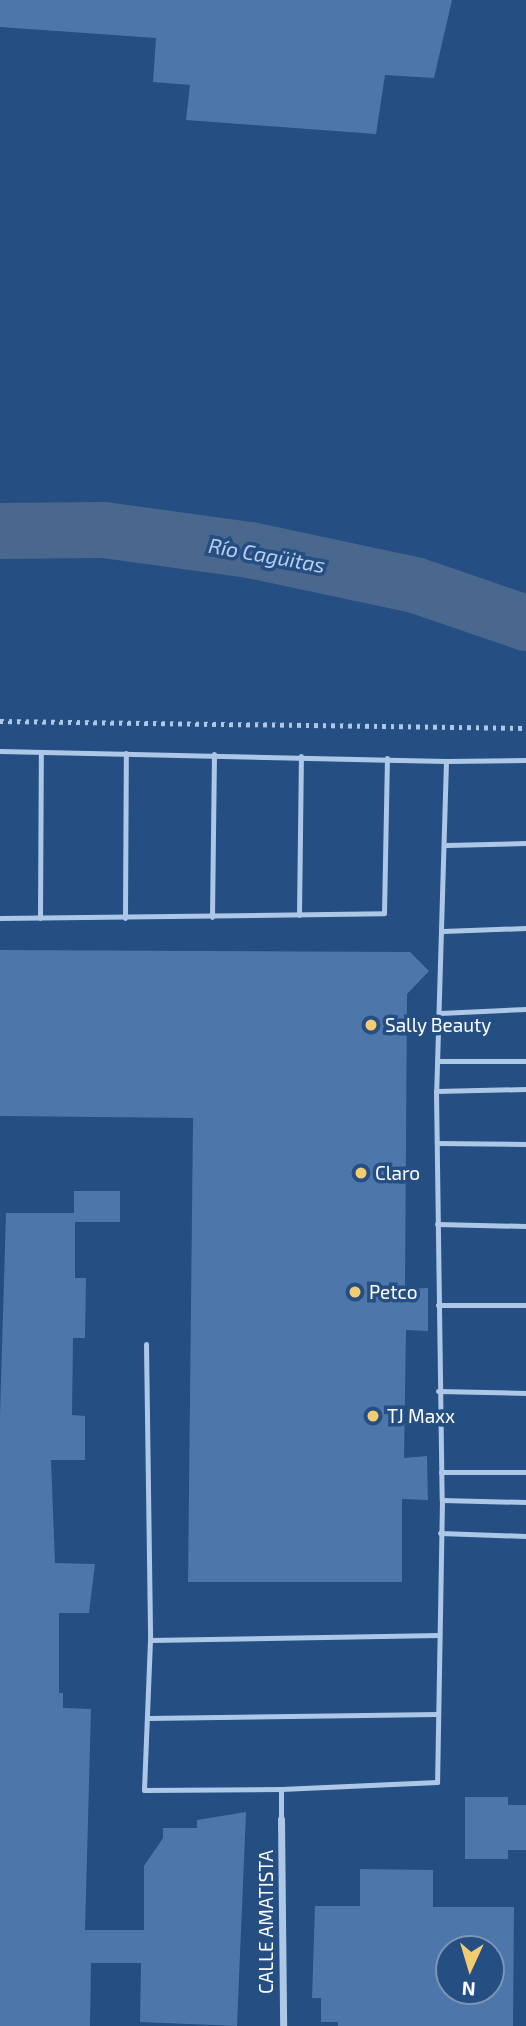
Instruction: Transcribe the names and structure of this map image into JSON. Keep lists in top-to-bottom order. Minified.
{"streets":{"street":["CALLE AMATISTA"]},"water":["Río Cagüitas"],"places":["Sally Beauty","Claro","Petco","TJ Maxx"],"north":"bottom"}
